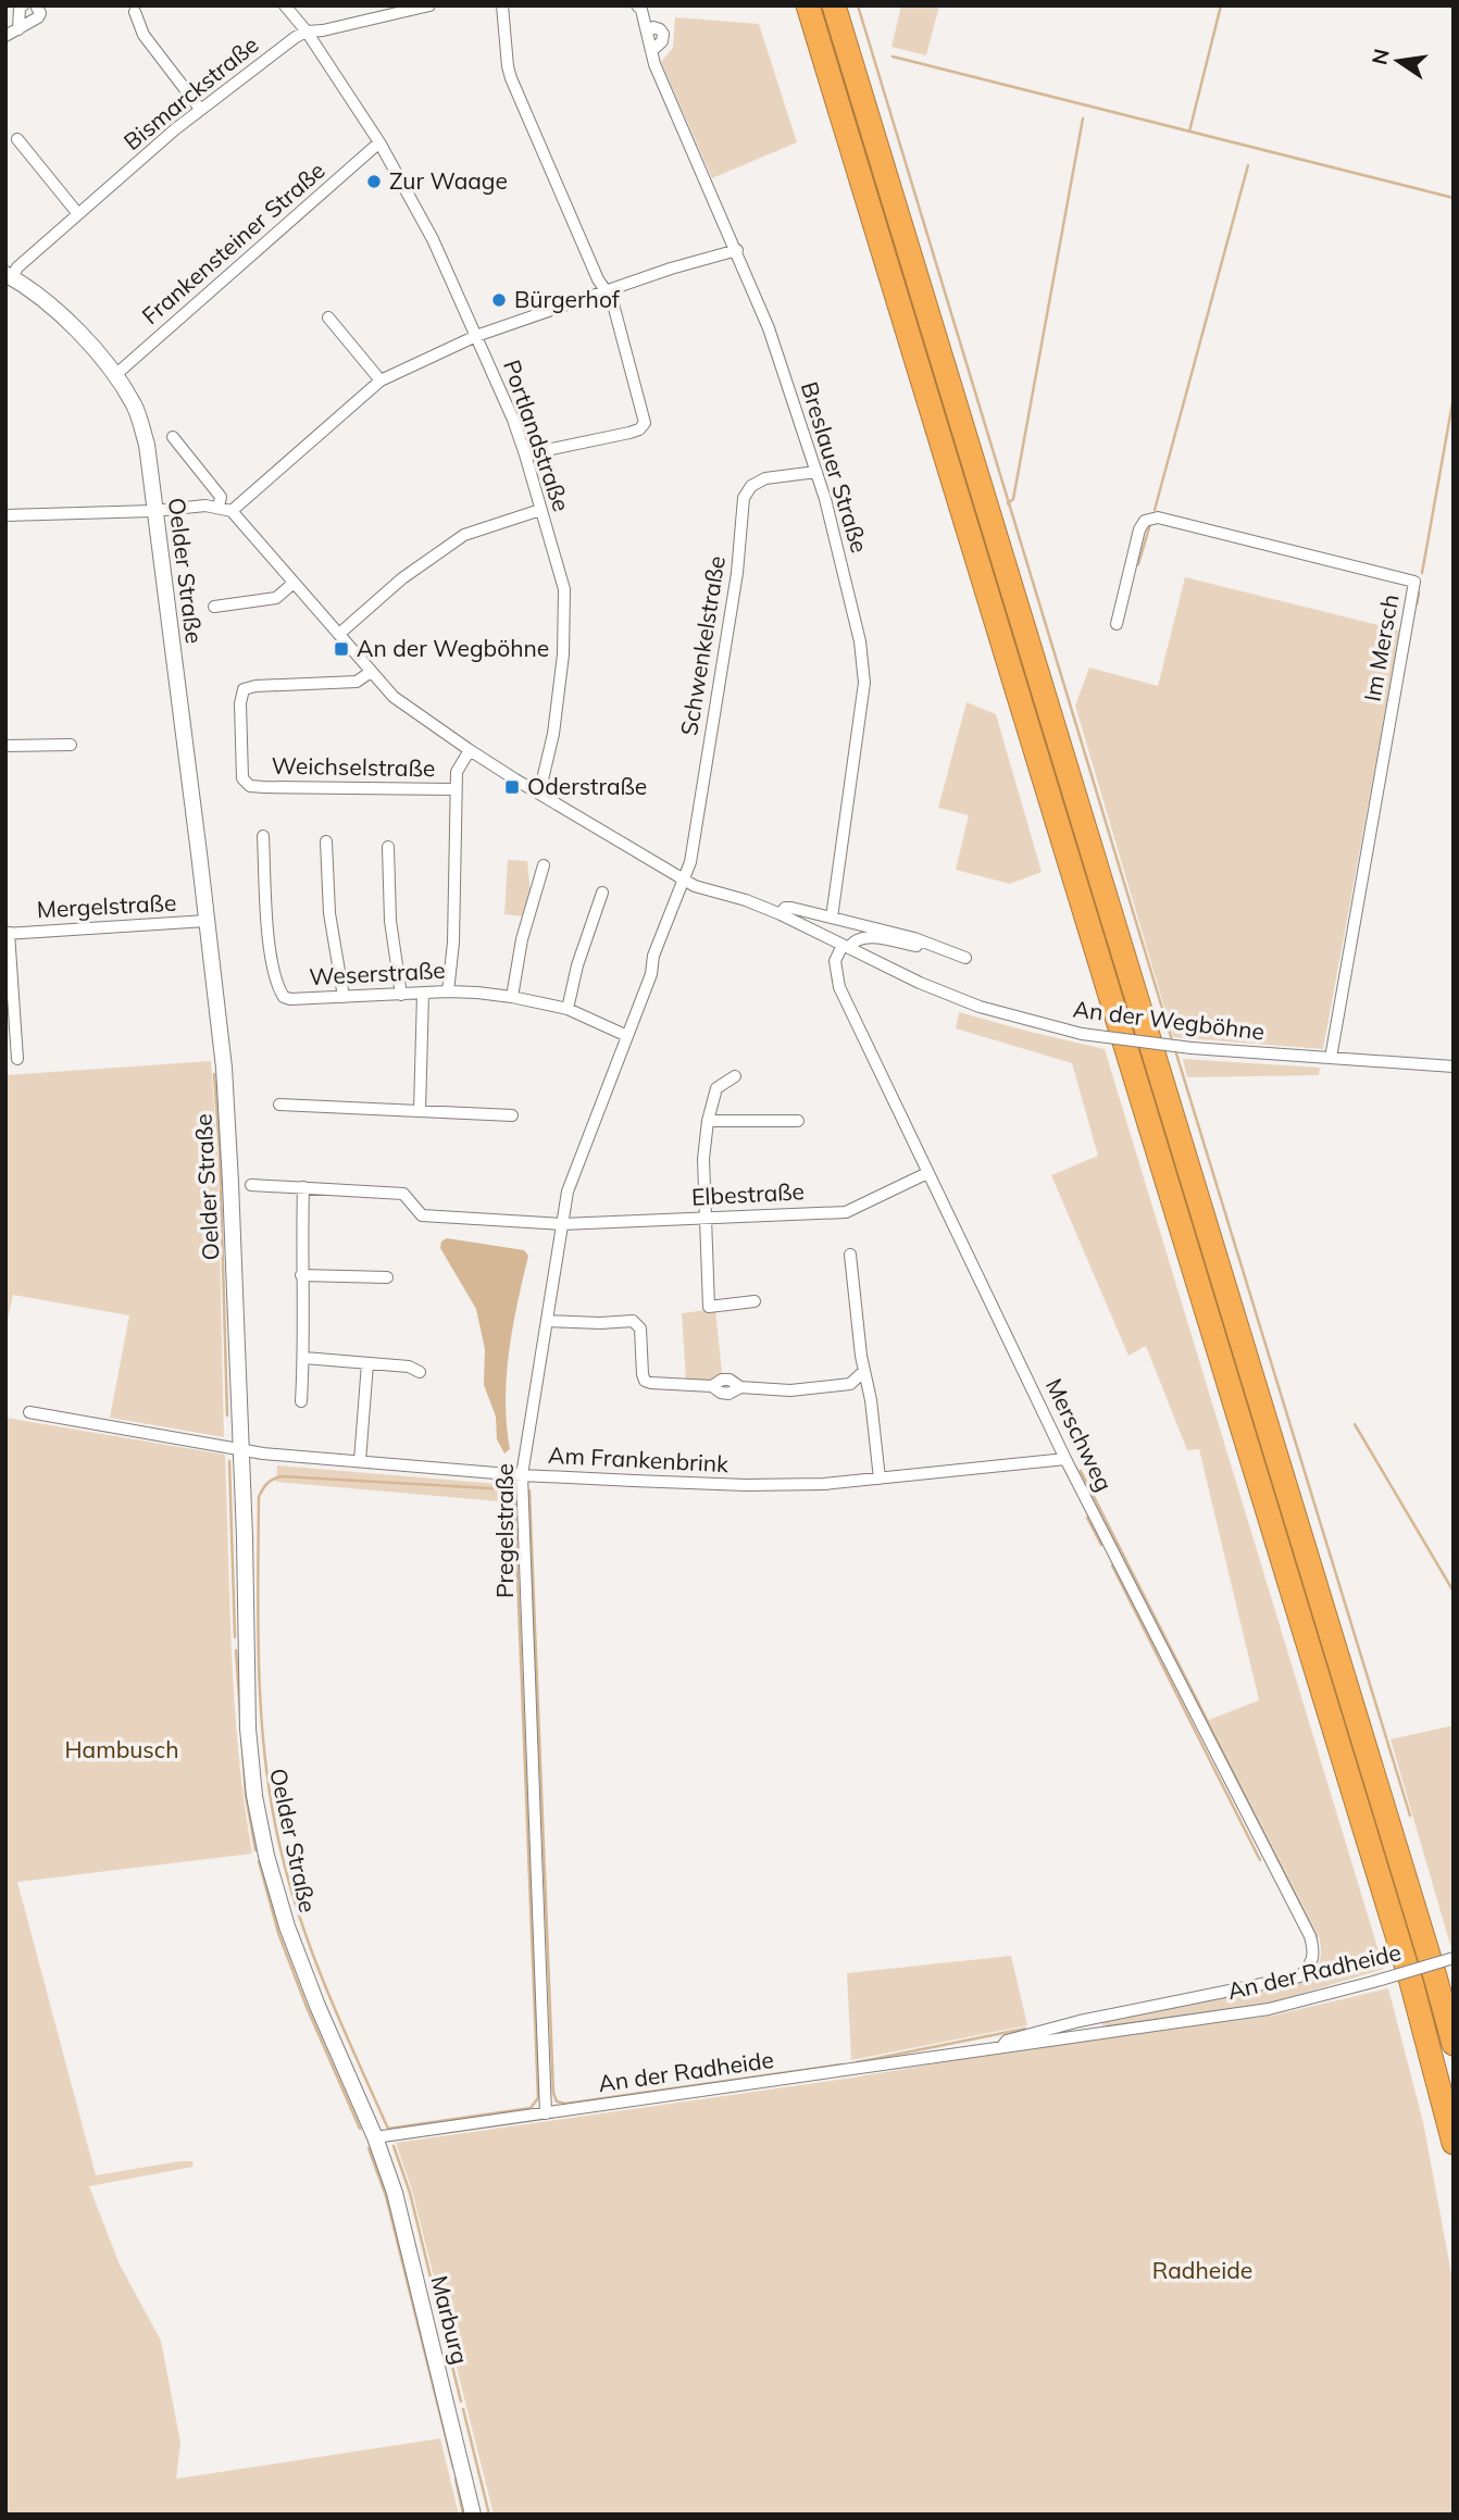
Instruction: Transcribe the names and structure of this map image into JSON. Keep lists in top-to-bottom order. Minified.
{"streets":{"street":["Bismarckstraße","Frankensteiner Straße","Portlandstraße","Breslauer Straße","Oelder Straße","Schwenkelstraße","Im Mersch","Weichselstraße","Mergelstraße","Weserstraße","An der Wegböhne","Elbestraße","Merschweg","Am Frankenbrink","Pregelstraße","An der Radheide","Marburg"]},"crossings":[["Bismarckstraße","Portlandstraße"],["Bismarckstraße","Oelder Straße"],["Frankensteiner Straße","Portlandstraße"],["Frankensteiner Straße","Oelder Straße"],["Portlandstraße","An der Wegböhne"],["Breslauer Straße","Schwenkelstraße"],["Breslauer Straße","An der Wegböhne"],["Oelder Straße","Mergelstraße"],["Oelder Straße","Am Frankenbrink"],["Oelder Straße","An der Radheide"],["Oelder Straße","Marburg"],["Schwenkelstraße","An der Wegböhne"],["Schwenkelstraße","Pregelstraße"],["Im Mersch","An der Wegböhne"],["Weichselstraße","An der Wegböhne"],["Weserstraße","Pregelstraße"],["An der Wegböhne","Merschweg"],["An der Wegböhne","Pregelstraße"],["Elbestraße","Merschweg"],["Elbestraße","Pregelstraße"],["Merschweg","Am Frankenbrink"],["Merschweg","An der Radheide"],["Am Frankenbrink","Pregelstraße"],["Pregelstraße","An der Radheide"],["An der Radheide","Marburg"]],"parks":["Hambusch","Radheide"],"places":{"other":["Zur Waage","Bürgerhof"],"transit":["An der Wegböhne","Oderstraße"]},"north":"left"}
